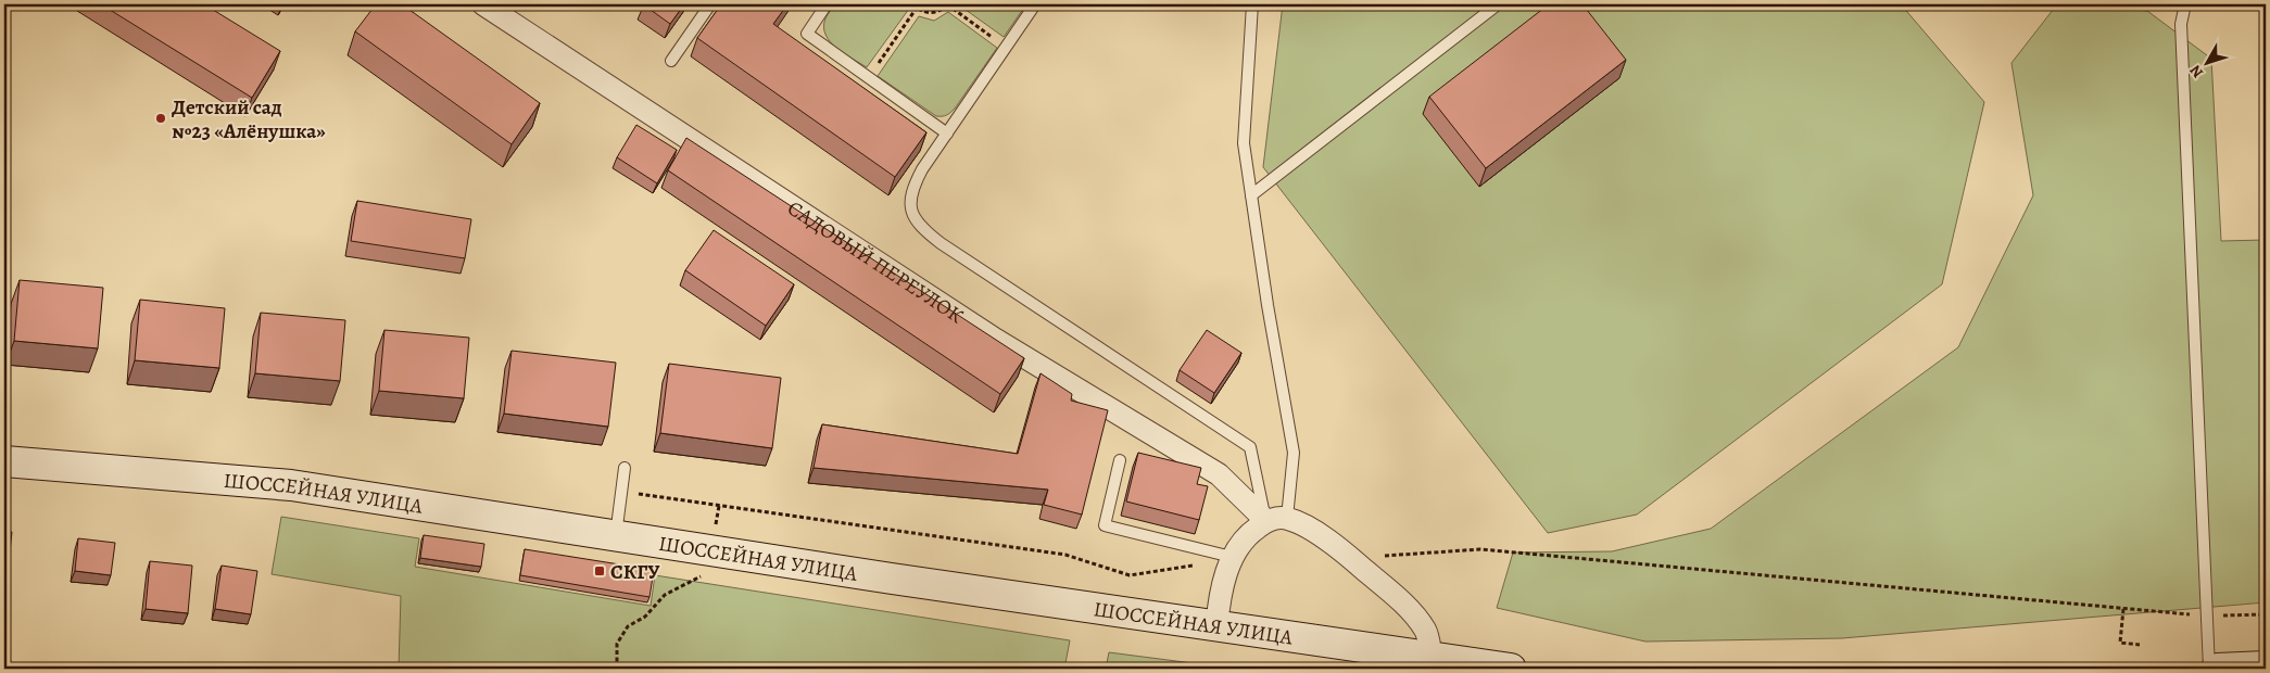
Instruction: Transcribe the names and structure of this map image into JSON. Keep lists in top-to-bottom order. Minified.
{"streets":{"main road":["ШОССЕЙНАЯ УЛИЦА"],"street":["САДОВЫЙ ПЕРЕУЛОК"]},"crossings":[["САДОВЫЙ ПЕРЕУЛОК","ШОССЕЙНАЯ УЛИЦА"]],"places":{"other":["Детский сад №23 «Алёнушка»"],"transit":["СКГУ"]},"north":"bottom left"}
